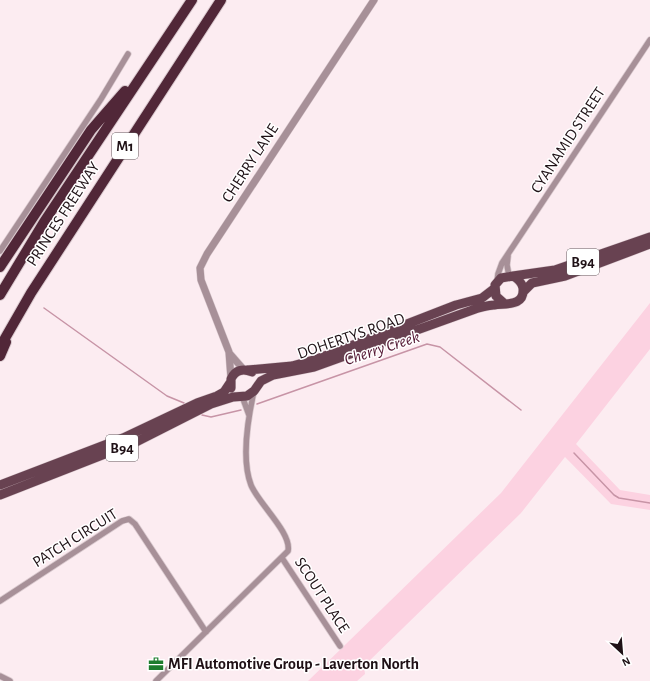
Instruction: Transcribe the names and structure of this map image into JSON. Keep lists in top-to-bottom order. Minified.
{"streets":{"highway":["M1","PRINCES FREEWAY"],"main road":["B94","DOHERTYS ROAD"],"street":["CYANAMID STREET","CHERRY LANE","PATCH CIRCUIT","SCOUT PLACE"]},"crossings":[["CYANAMID STREET","B94"],["CYANAMID STREET","DOHERTYS ROAD"],["CHERRY LANE","B94"],["CHERRY LANE","DOHERTYS ROAD"],["B94","DOHERTYS ROAD"]],"water":["Cherry Creek"],"places":{"office":["MFI Automotive Group - Laverton North"]},"north":"bottom right"}
